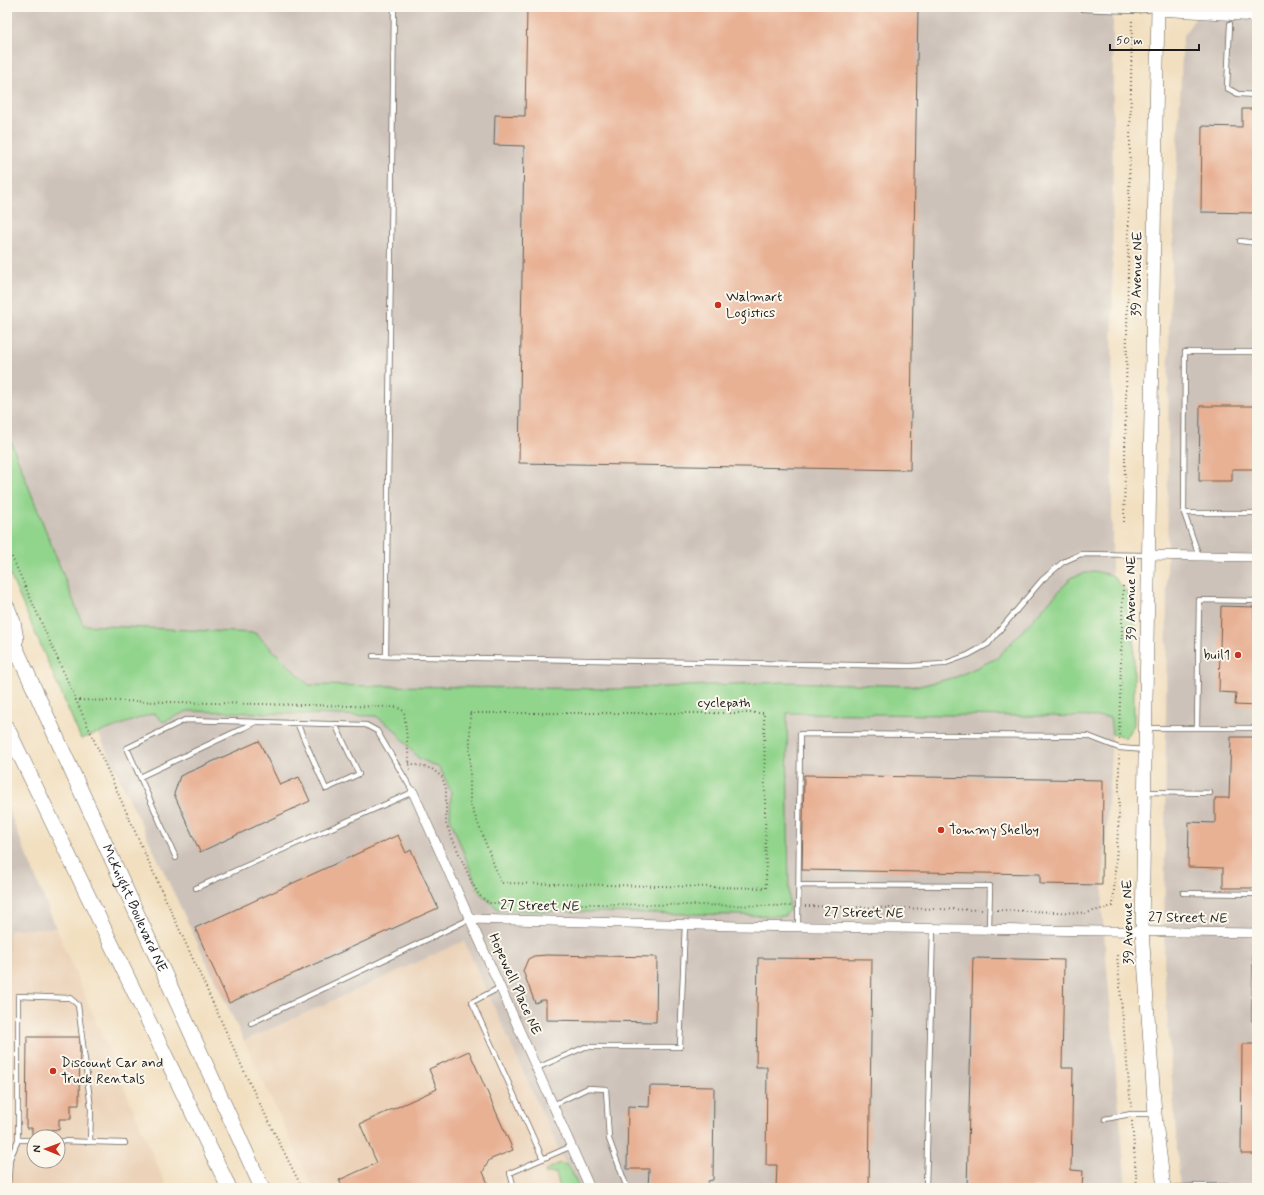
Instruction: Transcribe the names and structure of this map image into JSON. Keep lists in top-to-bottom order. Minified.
{"streets":{"main road":["McKnight Boulevard NE"],"street":["39 Avenue NE","27 Street NE","Hopewell Place NE"],"path":["cyclepath"]},"crossings":[["39 Avenue NE","27 Street NE"],["27 Street NE","Hopewell Place NE"]],"places":["Walmart Logistics","buil1","Tommy Shelby","Discount Car and Truck Rentals"],"scale_bar":"50 m","north":"left"}
